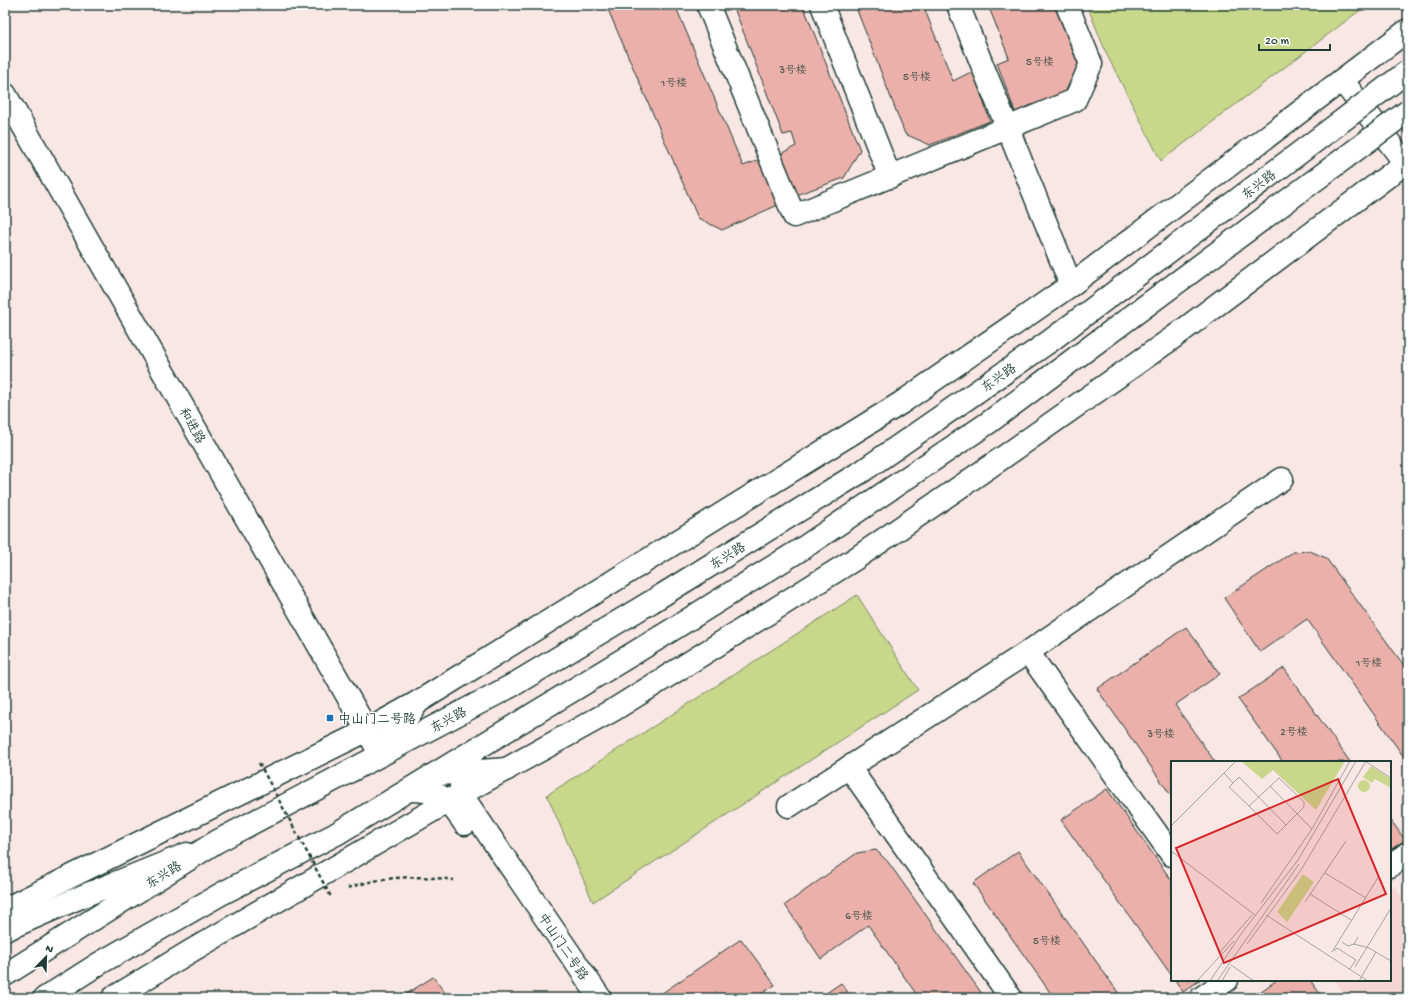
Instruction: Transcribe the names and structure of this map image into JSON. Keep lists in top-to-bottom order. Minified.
{"streets":{"main road":["东兴路","和进路","中山门二号路"]},"crossings":[["东兴路","和进路"]],"places":{"transit":["中山门二号路"]},"house_numbers":["5号楼","3号楼","5号楼","1号楼","1号楼","2号楼","3号楼","6号楼","5号楼"],"scale_bar":"20 m","north":"top right"}
